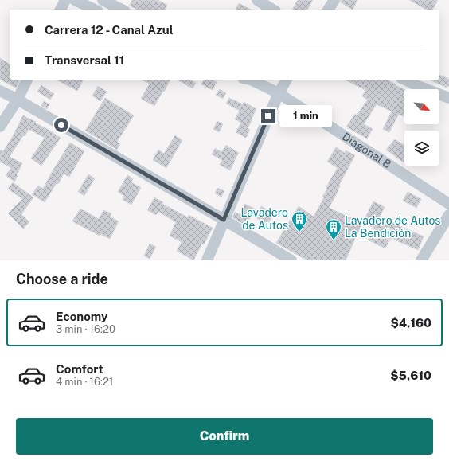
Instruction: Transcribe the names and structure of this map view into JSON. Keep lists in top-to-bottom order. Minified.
{"streets":{"street":["Diagonal 8"]},"places":{"building":["Lavadero de Autos","Lavadero de Autos La Bendición"]},"north":"bottom right","page":{"banner":["Carrera 12 - Canal Azul","Transversal 11"],"bubble":"1 min","heading":"Choose a ride","list":[{"name":"Economy","note":"3 min · 16:20","value":"$4,160"},{"name":"Comfort","note":"4 min · 16:21","value":"$5,610"}],"buttons":"Confirm"}}
